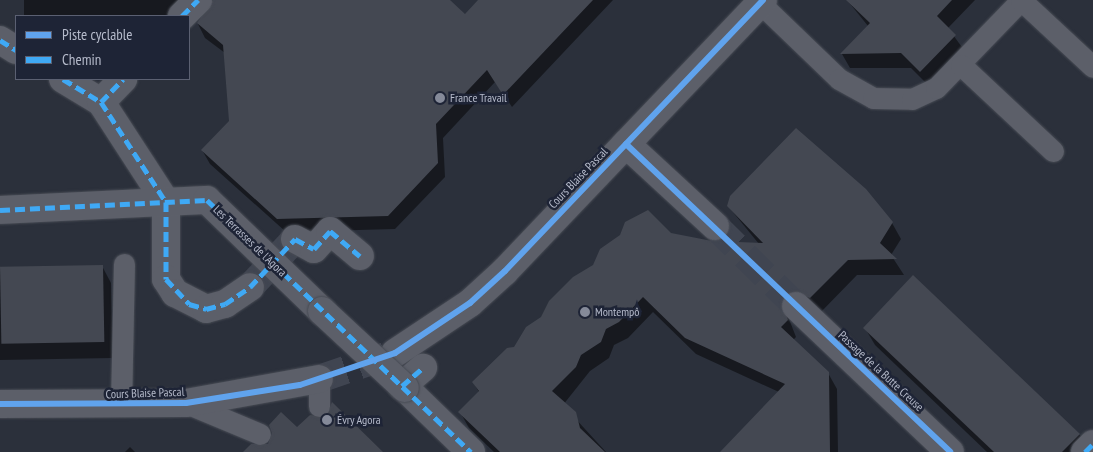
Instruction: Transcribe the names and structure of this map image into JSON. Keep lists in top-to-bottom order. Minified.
{"streets":{"street":["Cours Blaise Pascal","Les Terrasses de l'Agora","Passage de la Butte Creuse"]},"places":["France Travail","Montempô","Évry Agora"],"legend":["Piste cyclable","Chemin"]}
